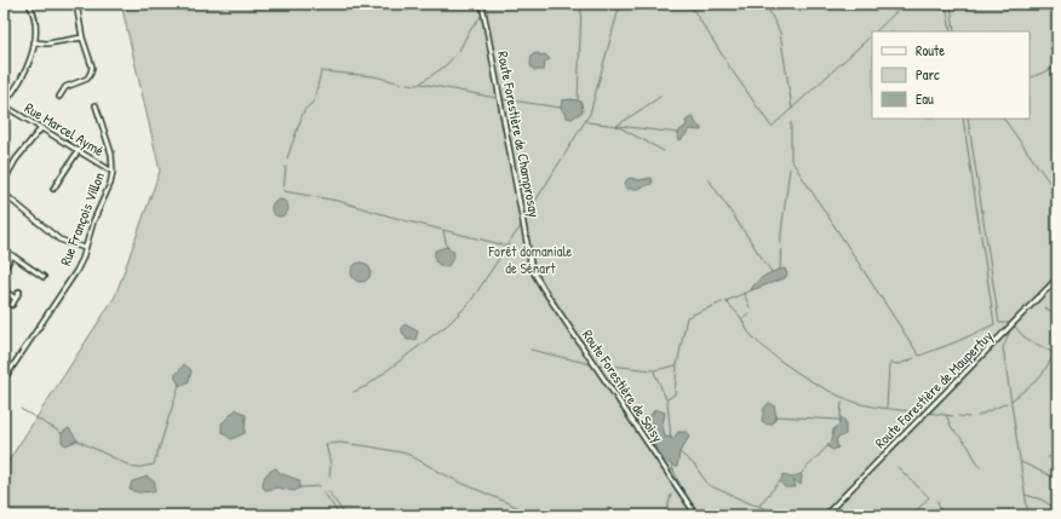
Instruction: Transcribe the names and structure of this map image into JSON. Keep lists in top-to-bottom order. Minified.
{"streets":{"street":["Rue Marcel Aymé","Route Forestière de Champrosay","Rue François Villon","Route Forestière de Soisy","Route Forestière de Maupertuy"]},"crossings":[["Rue Marcel Aymé","Rue François Villon"],["Route Forestière de Champrosay","Route Forestière de Soisy"]],"parks":["Forêt domaniale de Sénart"],"legend":["Route","Parc","Eau"]}
